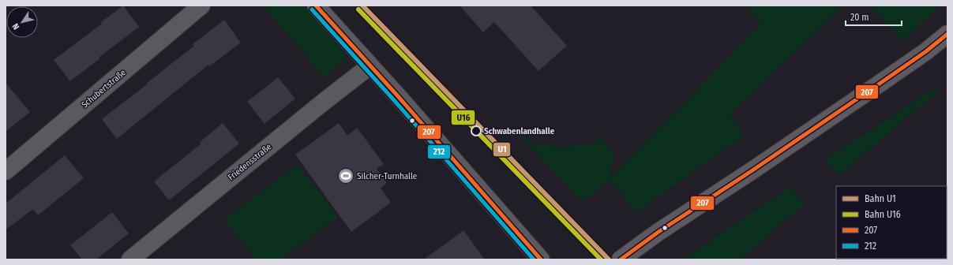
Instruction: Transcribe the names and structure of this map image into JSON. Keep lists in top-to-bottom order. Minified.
{"streets":{"street":["Schubertstraße","Friedensstraße"]},"places":{"other":["Schwabenlandhalle"],"sports":["Silcher-Turnhalle"]},"lines":["rail line U1","transit line 207","rail line U16","transit line 212"],"legend":["Bahn U1","Bahn U16","207","212"],"scale_bar":"20 m","north":"bottom left"}
